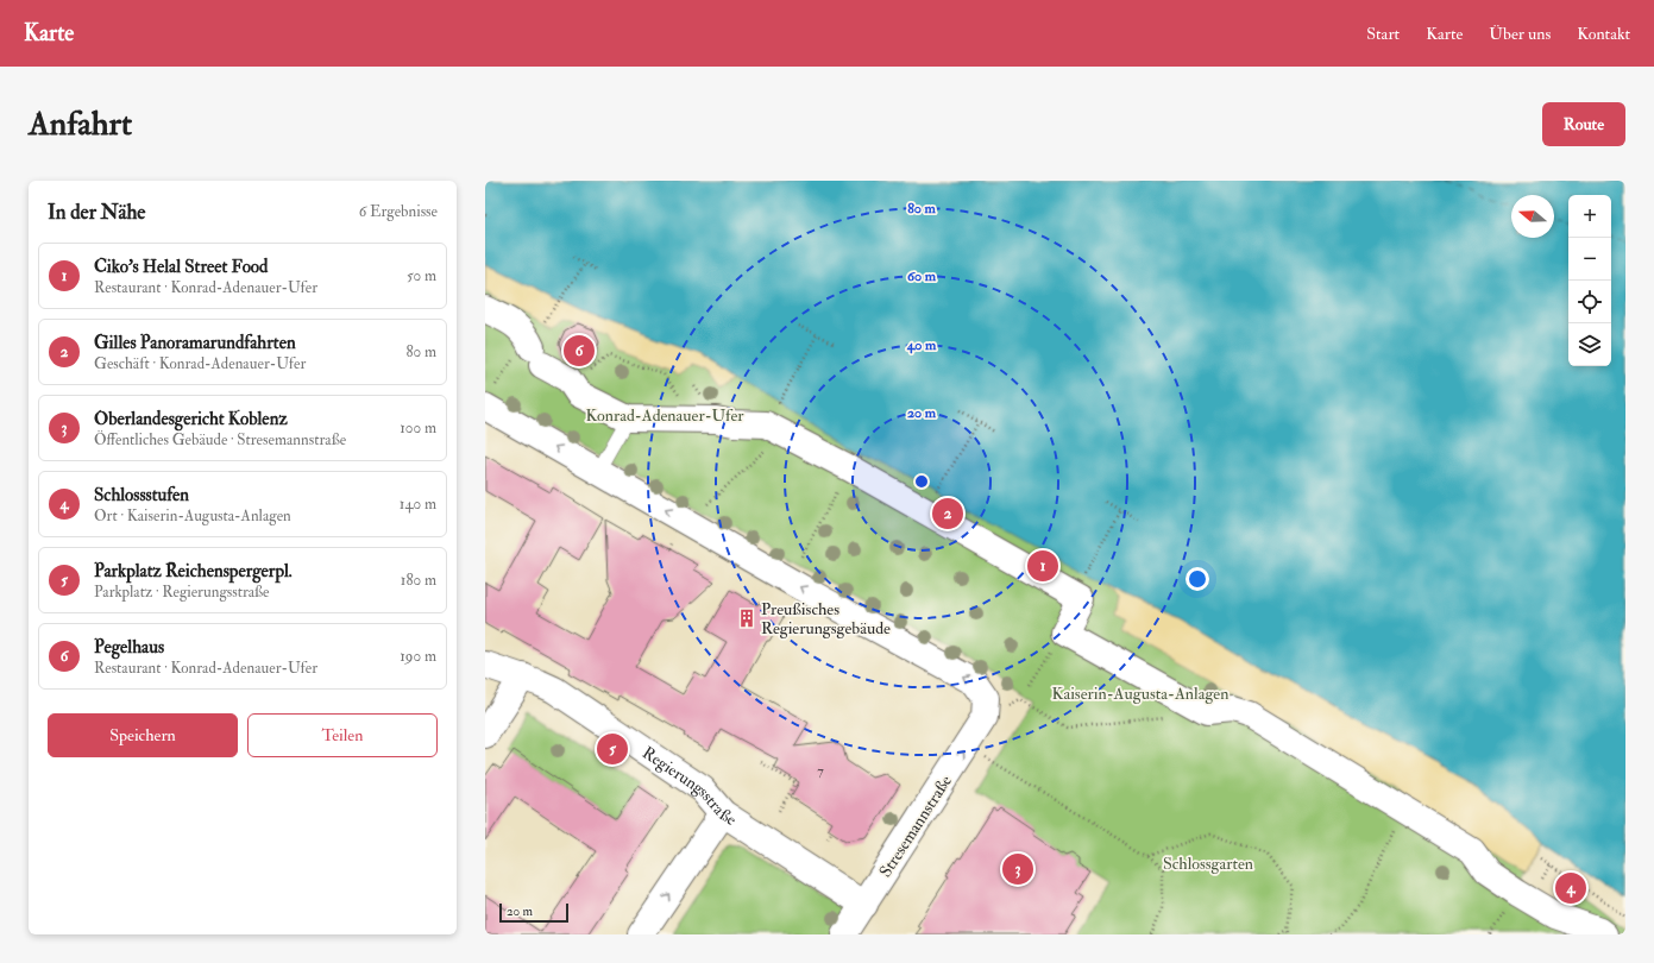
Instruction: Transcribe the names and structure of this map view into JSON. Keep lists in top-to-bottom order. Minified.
{"streets":{"street":["Regierungsstraße","Stresemannstraße"]},"crossings":[["Regierungsstraße","Stresemannstraße"]],"parks":["Konrad-Adenauer-Ufer","Kaiserin-Augusta-Anlagen","Schlossgarten"],"places":{"building":["Preußisches Regierungsgebäude"]},"house_numbers":["7"],"scale_bar":"20 m","north":"left","page":{"header":"Karte","nav":["Start","Karte","Über uns","Kontakt"],"buttons":["Route",["Speichern","Teilen"]],"title":"Anfahrt","heading":["In der Nähe","6 Ergebnisse"],"map_buttons":["+","−"],"list":[{"mark":"1","name":"Ciko's Helal Street Food","note":"Restaurant · Konrad-Adenauer-Ufer","value":"50 m"},{"mark":"2","name":"Gilles Panoramarundfahrten","note":"Geschäft · Konrad-Adenauer-Ufer","value":"80 m"},{"mark":"3","name":"Oberlandesgericht Koblenz","note":"Öffentliches Gebäude · Stresemannstraße","value":"100 m"},{"mark":"4","name":"Schlossstufen","note":"Ort · Kaiserin-Augusta-Anlagen","value":"140 m"},{"mark":"5","name":"Parkplatz Reichenspergerpl.","note":"Parkplatz · Regierungsstraße","value":"180 m"},{"mark":"6","name":"Pegelhaus","note":"Restaurant · Konrad-Adenauer-Ufer","value":"190 m"}],"pins":["6","2","1","5","3","4"],"scale":"20 m"},"rings":["80 m","60 m","40 m","20 m"]}
